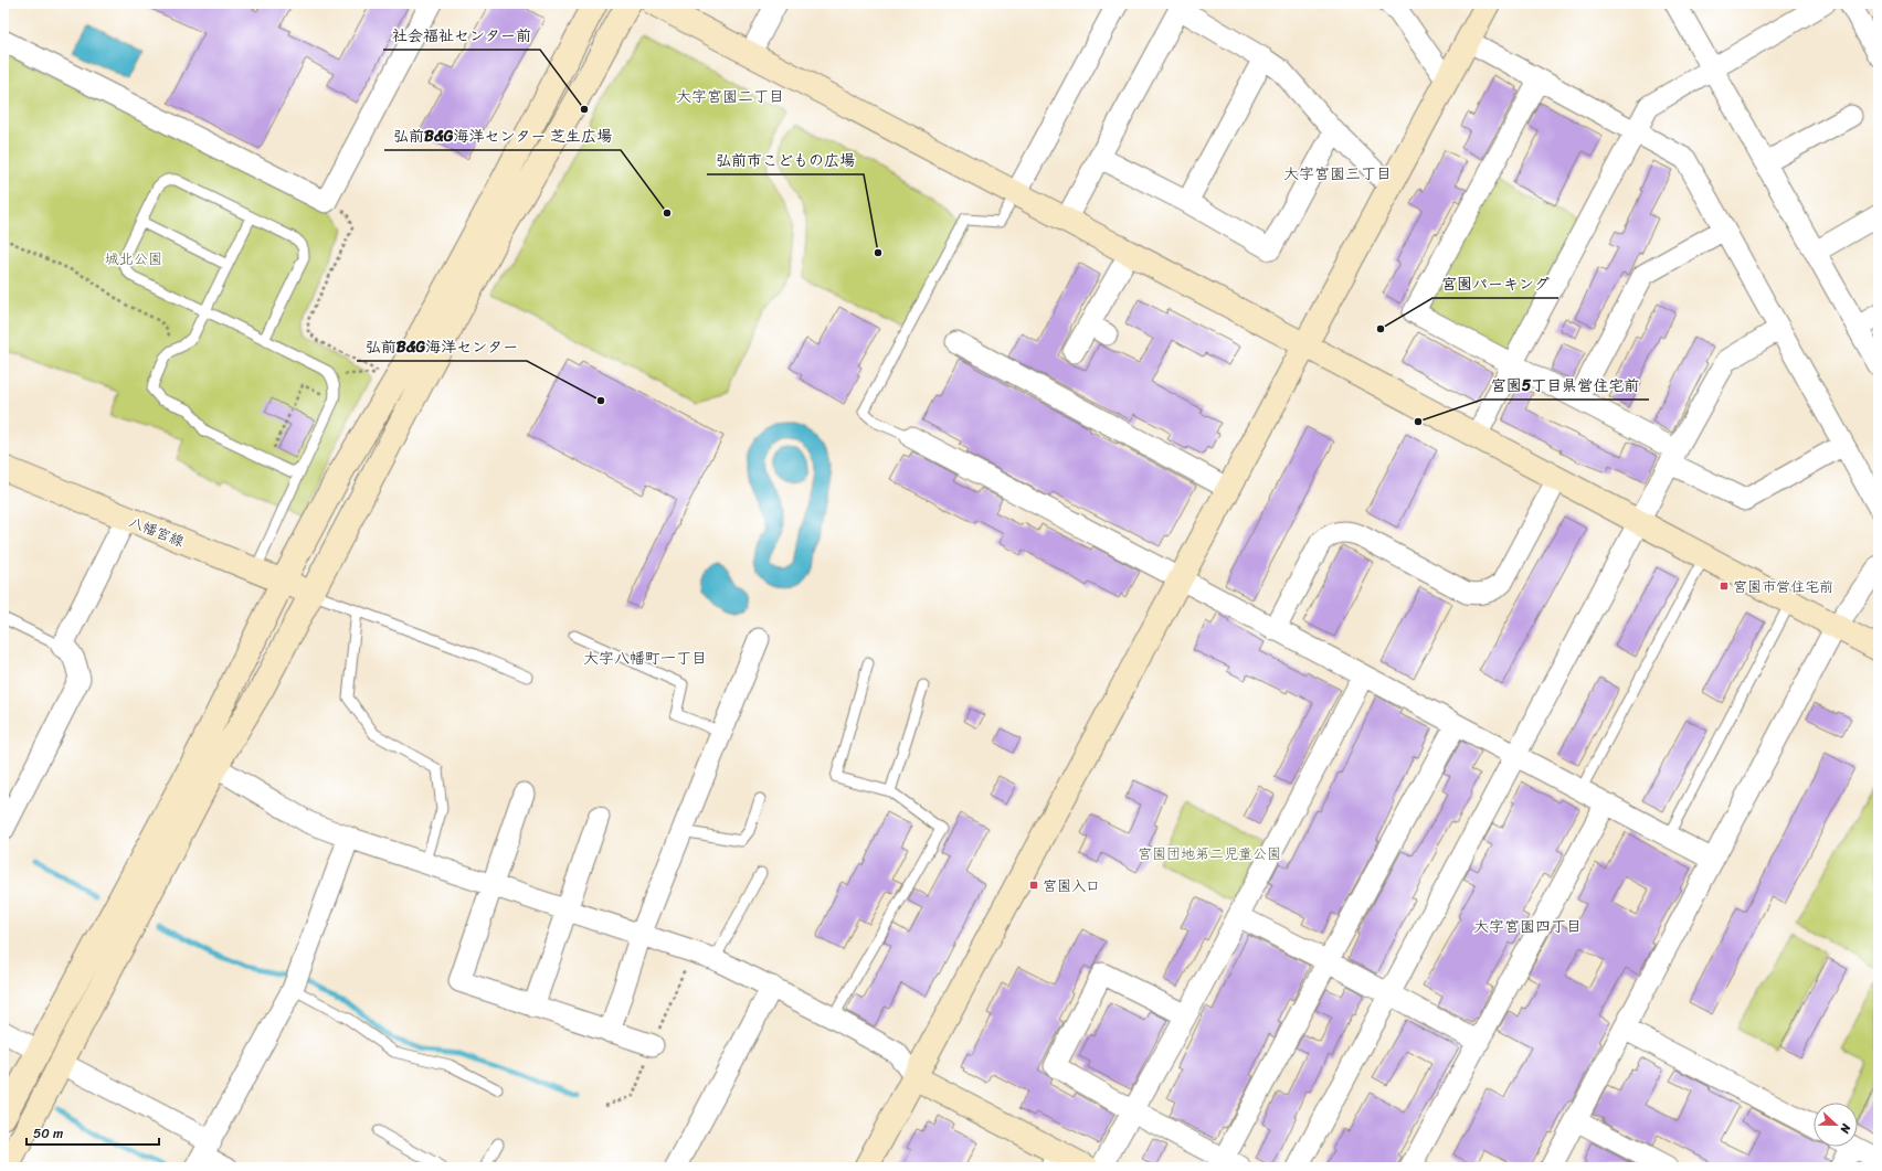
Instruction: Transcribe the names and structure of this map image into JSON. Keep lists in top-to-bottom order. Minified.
{"streets":{"street":["八幡宮線"]},"districts":["大字宮園二丁目","大字宮園三丁目","大字八幡町一丁目","大字宮園四丁目"],"parks":["城北公園","宮園団地第二児童公園"],"places":{"other":["社会福祉センター前","弘前B&G海洋センター 芝生広場","弘前市こどもの広場","宮園パーキング","弘前B&G海洋センター","宮園5丁目県営住宅前"],"transit":["宮園市営住宅前","宮園入口"]},"scale_bar":"50 m","north":"right"}
